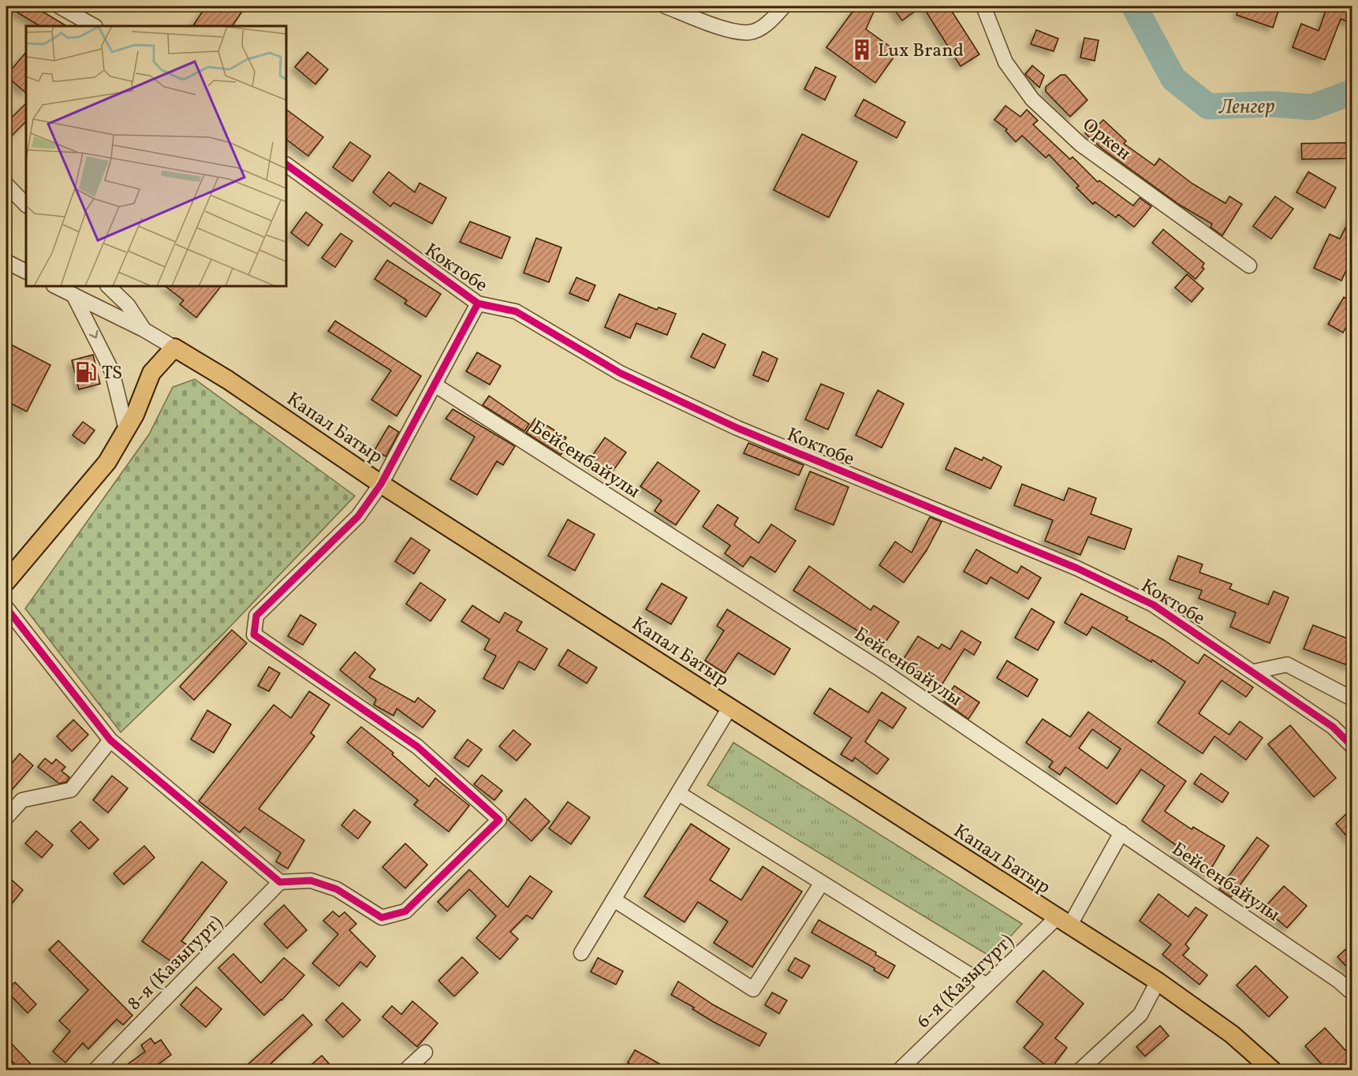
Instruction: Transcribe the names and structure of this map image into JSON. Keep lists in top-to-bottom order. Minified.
{"streets":{"main road":["Капал Батыр"],"street":["Оркен","Коктобе","Бейсенбайулы","8-я (Казыгурт)","6-я (Казыгурт)"]},"crossings":[["Капал Батыр","6-я (Казыгурт)"],["Бейсенбайулы","6-я (Казыгурт)"]],"water":["Ленгер"],"places":{"building":["Lux Brand"],"fuel station":["TS"]}}
